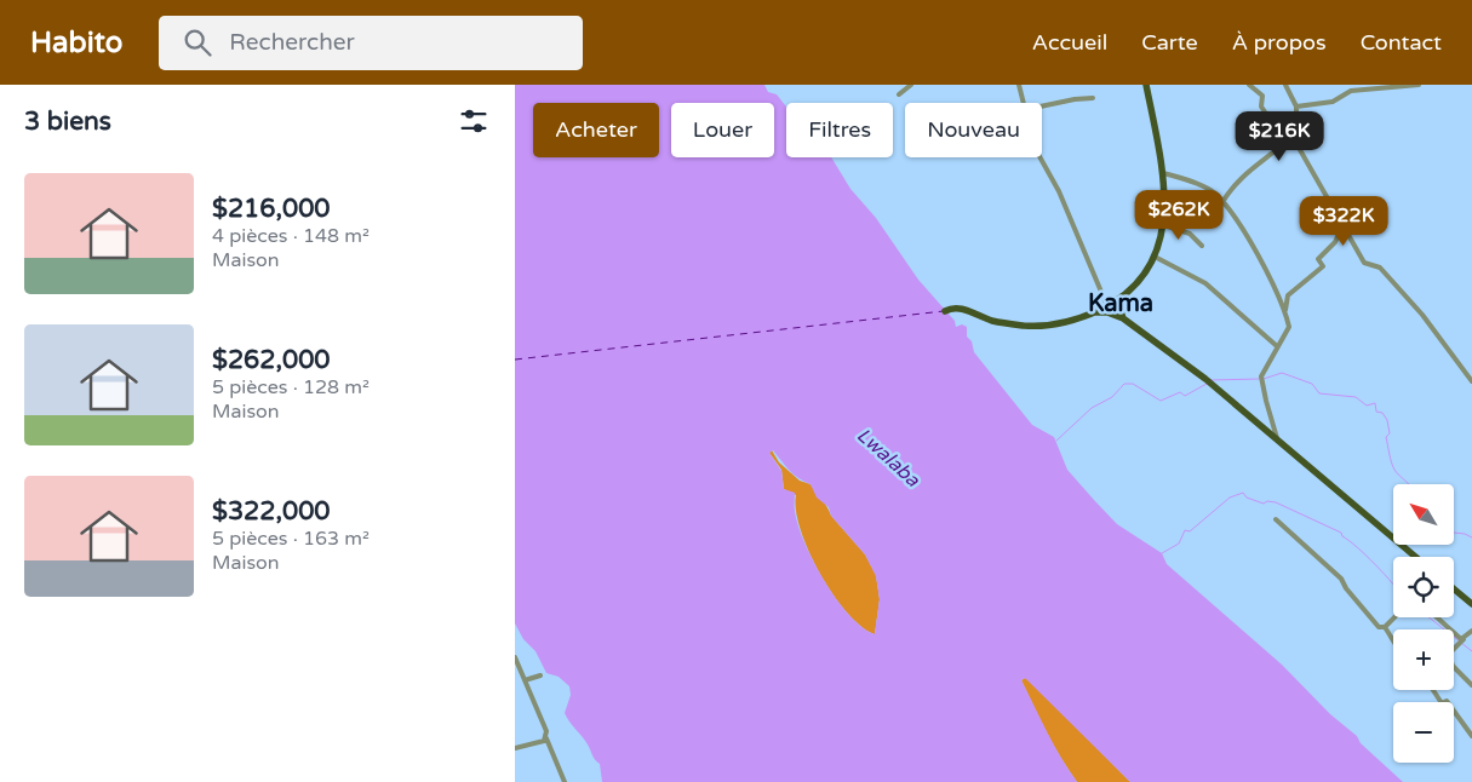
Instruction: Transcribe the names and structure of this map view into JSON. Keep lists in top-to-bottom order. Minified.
{"districts":["Kama"],"water":["Lwalaba"],"north":"top left","page":{"header":"Habito","search":"Rechercher","nav":["Accueil","Carte","À propos","Contact"],"heading":"3 biens","chip":["Acheter","Louer","Filtres","Nouveau"],"price":["$216K","$262K","$322K"],"list":[{"name":"$216,000","note":"4 pièces · 148 m² · Maison"},{"name":"$262,000","note":"5 pièces · 128 m² · Maison"},{"name":"$322,000","note":"5 pièces · 163 m² · Maison"}],"map_buttons":["+","−"]}}
